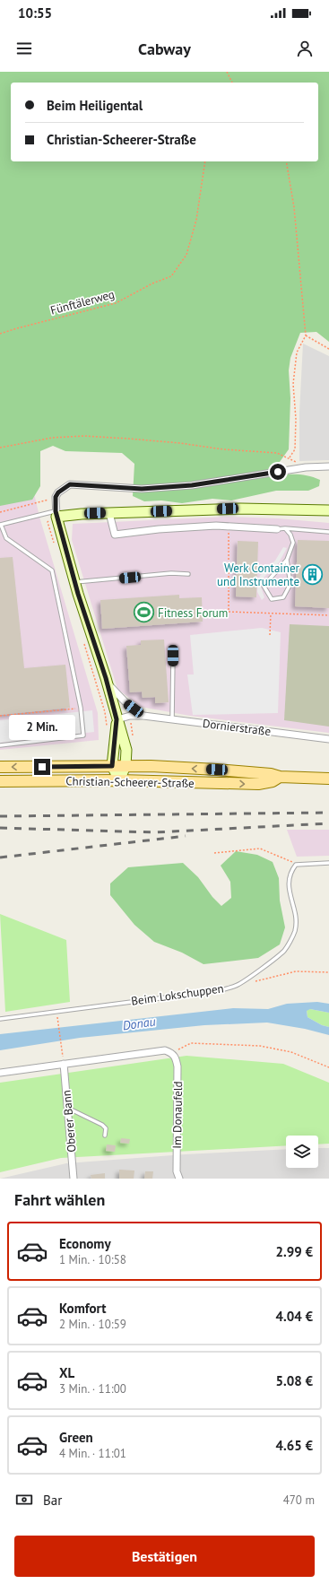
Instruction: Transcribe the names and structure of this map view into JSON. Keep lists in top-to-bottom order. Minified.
{"streets":{"main road":["Christian-Scheerer-Straße"],"street":["Dornierstraße","Im Donaufeld","Oberer Bann"],"lane":["Beim Lokschuppen"],"path":["Fünftälerweg"]},"water":["Donau"],"places":{"building":["Werk Container und Instrumente"],"sports":["Fitness Forum"]},"page":{"status":"10:55","header":"Cabway","banner":["Beim Heiligental","Christian-Scheerer-Straße"],"bubble":"2 Min.","heading":"Fahrt wählen","list":[{"name":"Economy","note":"1 Min. · 10:58","value":"2.99 €"},{"name":"Komfort","note":"2 Min. · 10:59","value":"4.04 €"},{"name":"XL","note":"3 Min. · 11:00","value":"5.08 €"},{"name":"Green","note":"4 Min. · 11:01","value":"4.65 €"}],"pay":["Bar","470 m"],"buttons":"Bestätigen"}}
